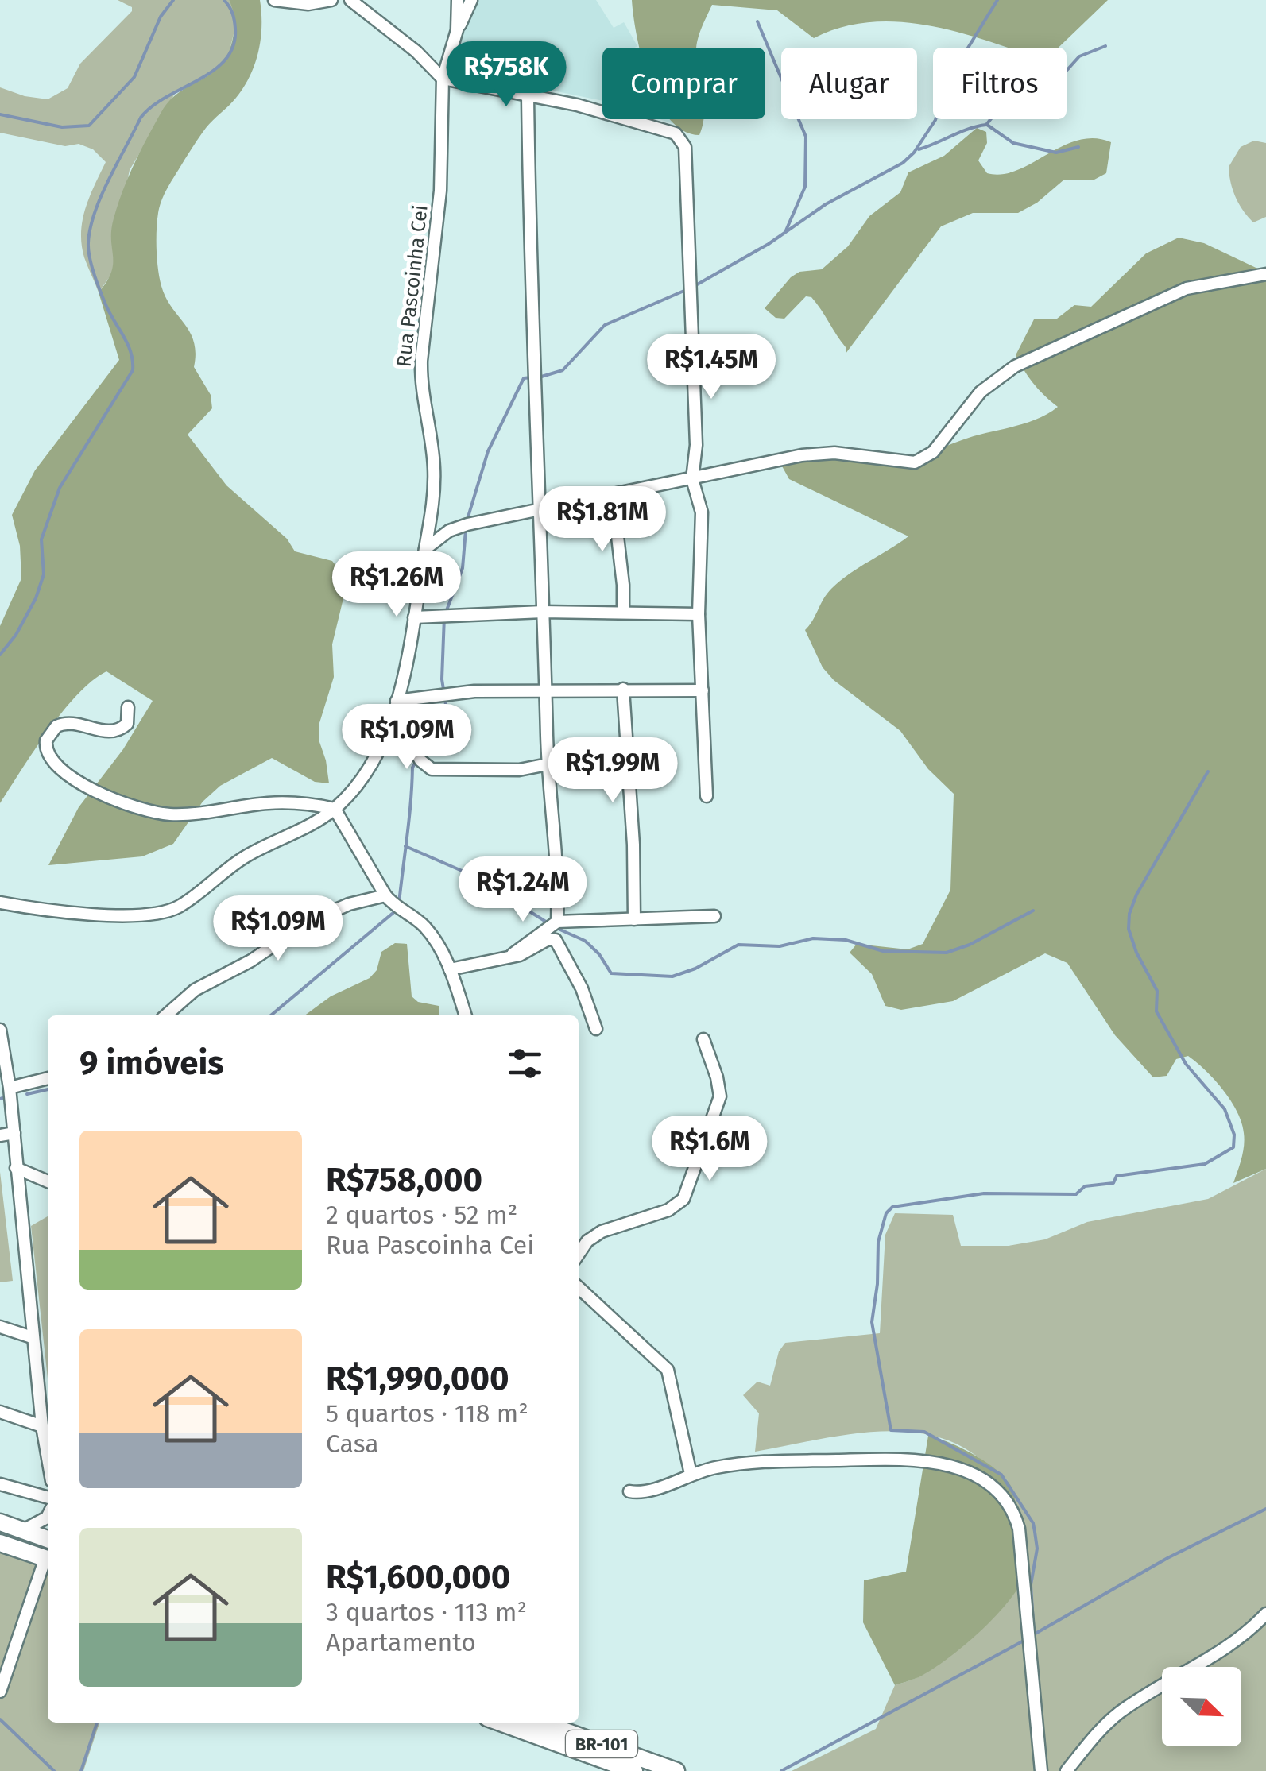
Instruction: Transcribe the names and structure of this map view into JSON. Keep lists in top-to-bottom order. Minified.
{"streets":{"highway":["BR-101"],"street":["Rua Pascoinha Cei"]},"north":"bottom right","page":{"price":["R$758K","R$1.45M","R$1.81M","R$1.26M","R$1.09M","R$1.99M","R$1.24M","R$1.09M","R$1.6M"],"chip":["Comprar","Alugar","Filtros"],"heading":"9 imóveis","list":[{"name":"R$758,000","note":"2 quartos · 52 m² · Rua Pascoinha Cei"},{"name":"R$1,990,000","note":"5 quartos · 118 m² · Casa"},{"name":"R$1,600,000","note":"3 quartos · 113 m² · Apartamento"}]}}
